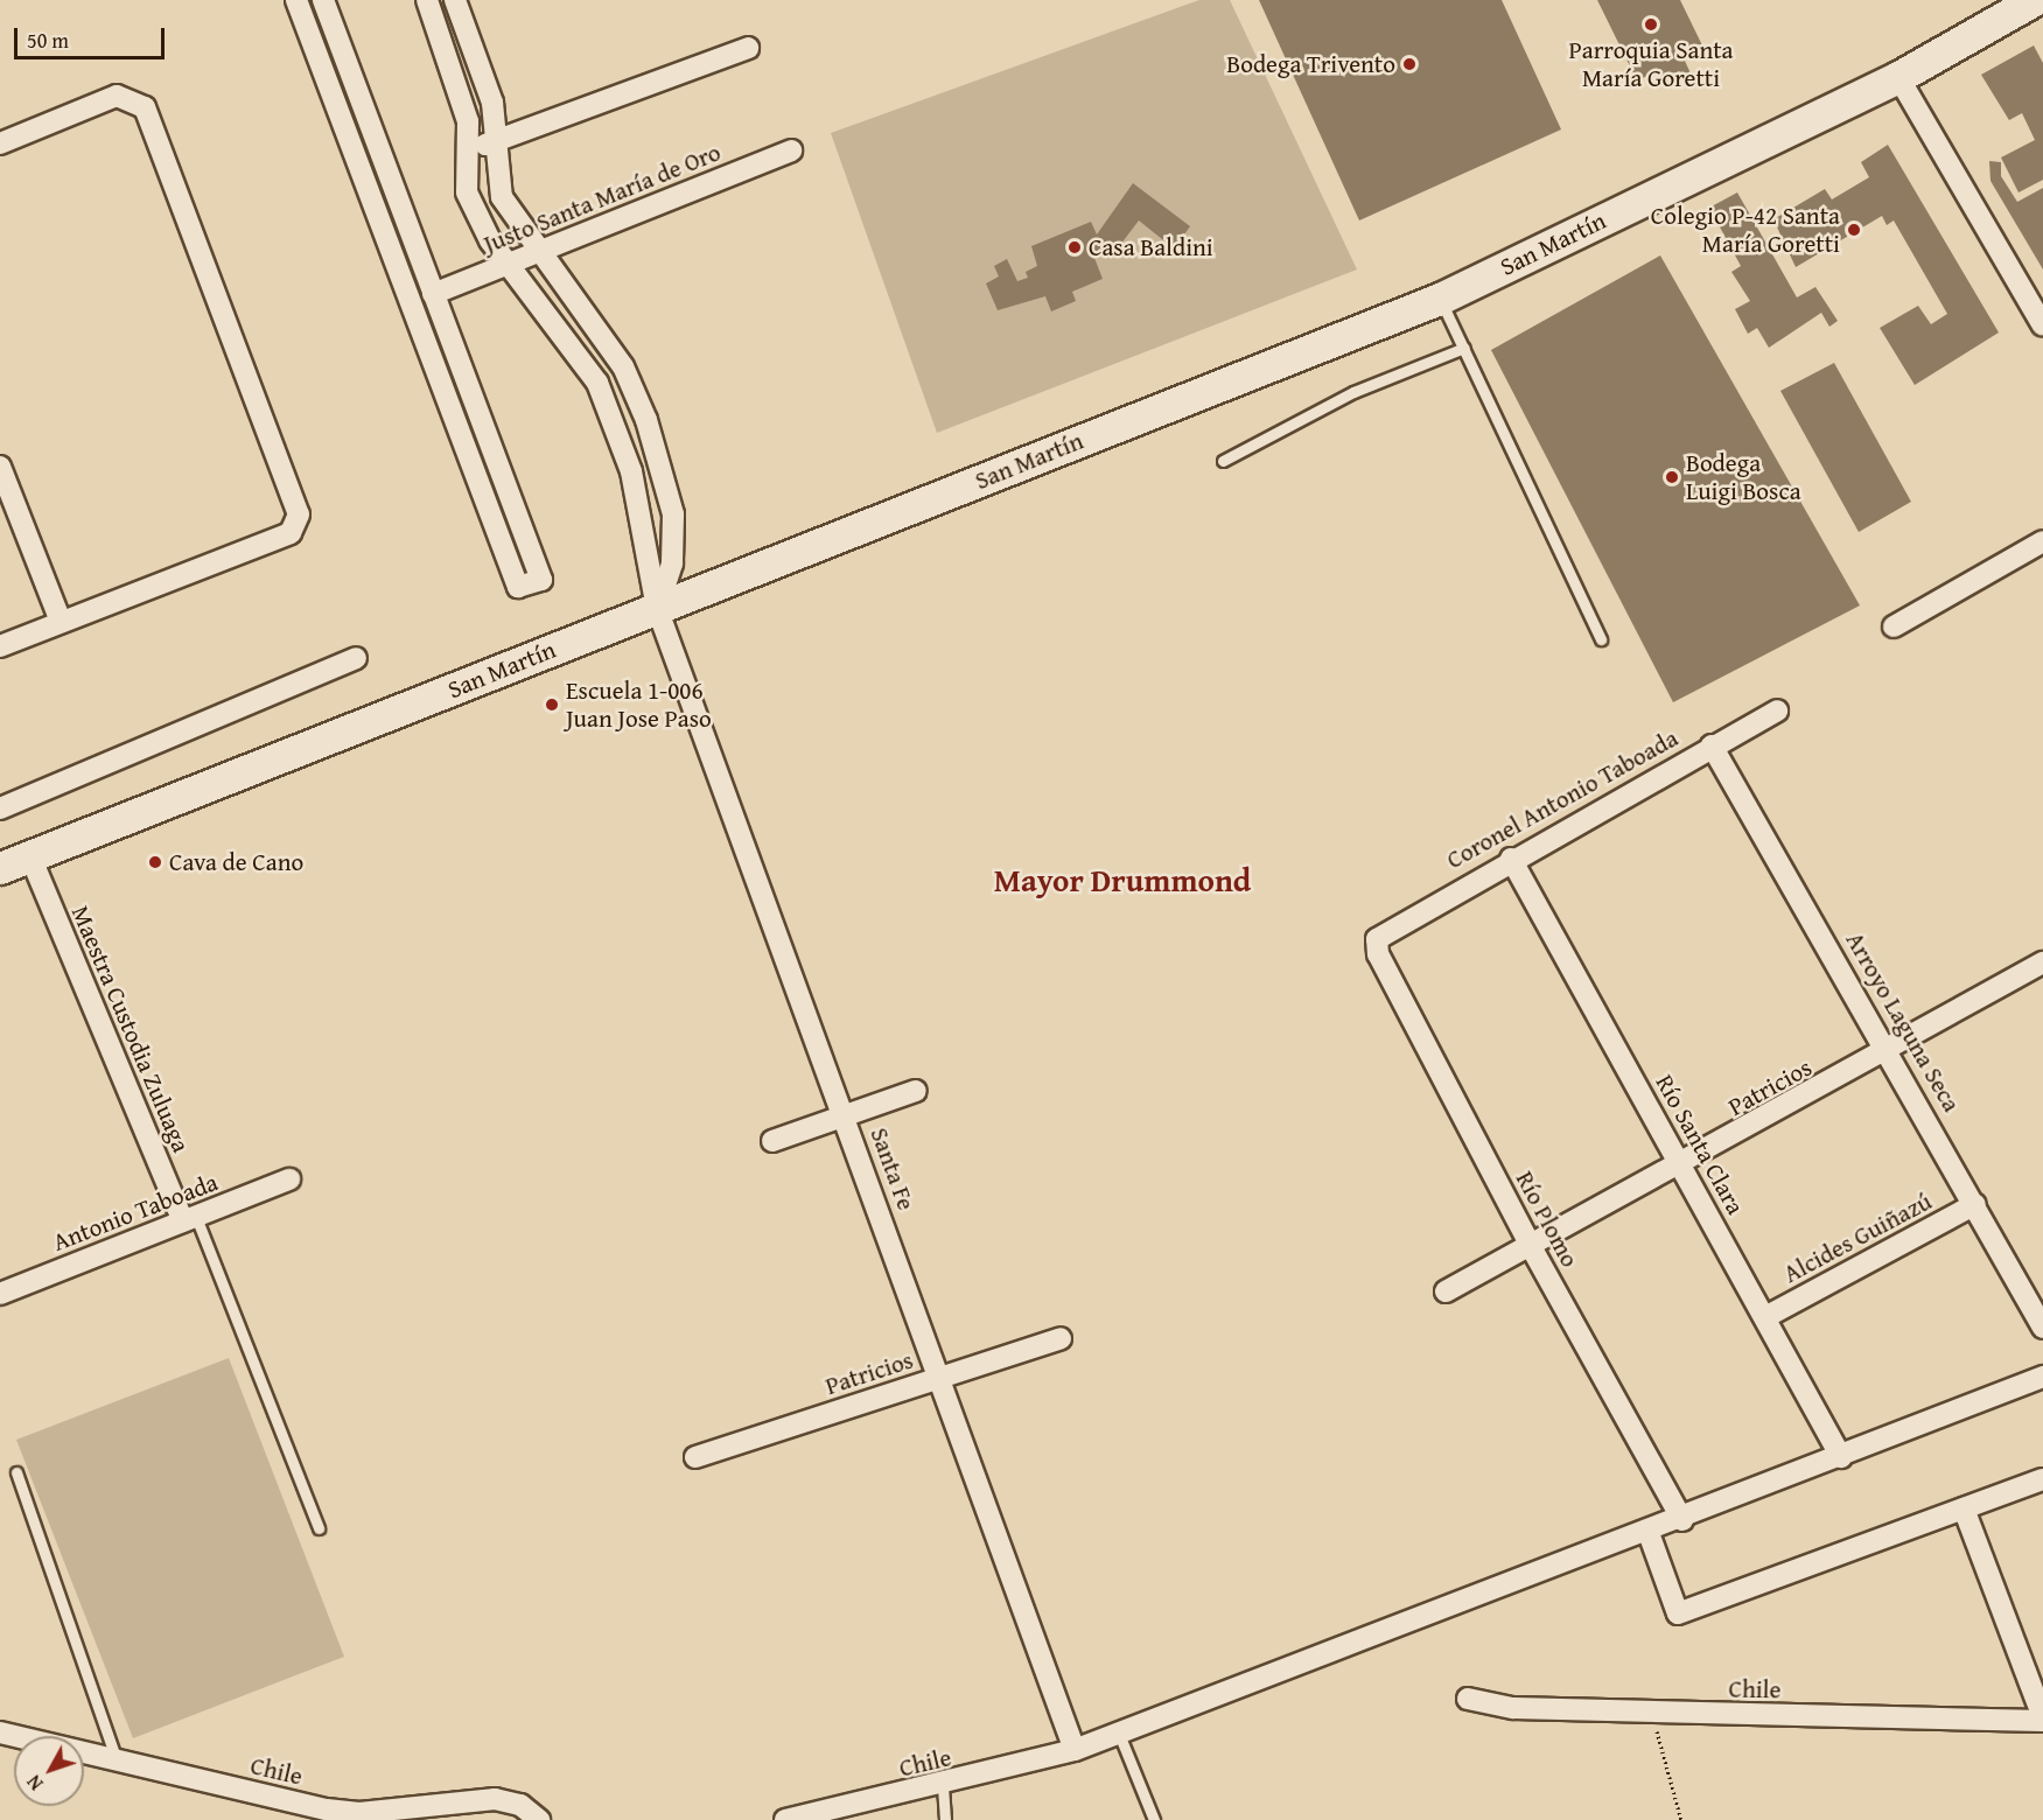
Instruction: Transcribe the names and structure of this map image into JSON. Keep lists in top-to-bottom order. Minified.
{"streets":{"main road":["San Martín"],"street":["Justo Santa María de Oro","Coronel Antonio Taboada","Arroyo Laguna Seca","Maestra Custodia Zuluaga","Patricios","Río Santa Clara","Santa Fe","Antonio Taboada","Río Plomo","Alcides Guiñazú","Chile"]},"crossings":[["Justo Santa María de Oro","Santa Fe"],["San Martín","Maestra Custodia Zuluaga"],["San Martín","Santa Fe"],["Coronel Antonio Taboada","Arroyo Laguna Seca"],["Coronel Antonio Taboada","Río Santa Clara"],["Coronel Antonio Taboada","Río Plomo"],["Arroyo Laguna Seca","Patricios"],["Arroyo Laguna Seca","Alcides Guiñazú"],["Maestra Custodia Zuluaga","Antonio Taboada"],["Patricios","Río Santa Clara"],["Patricios","Santa Fe"],["Patricios","Río Plomo"],["Río Santa Clara","Alcides Guiñazú"],["Río Santa Clara","Chile"],["Santa Fe","Chile"],["Río Plomo","Chile"]],"districts":["Mayor Drummond"],"places":["Parroquia Santa María Goretti","Bodega Trivento","Colegio P-42 Santa María Goretti","Casa Baldini","Bodega Luigi Bosca","Escuela 1-006 Juan Jose Paso","Cava de Cano"],"scale_bar":"50 m","north":"bottom left"}
